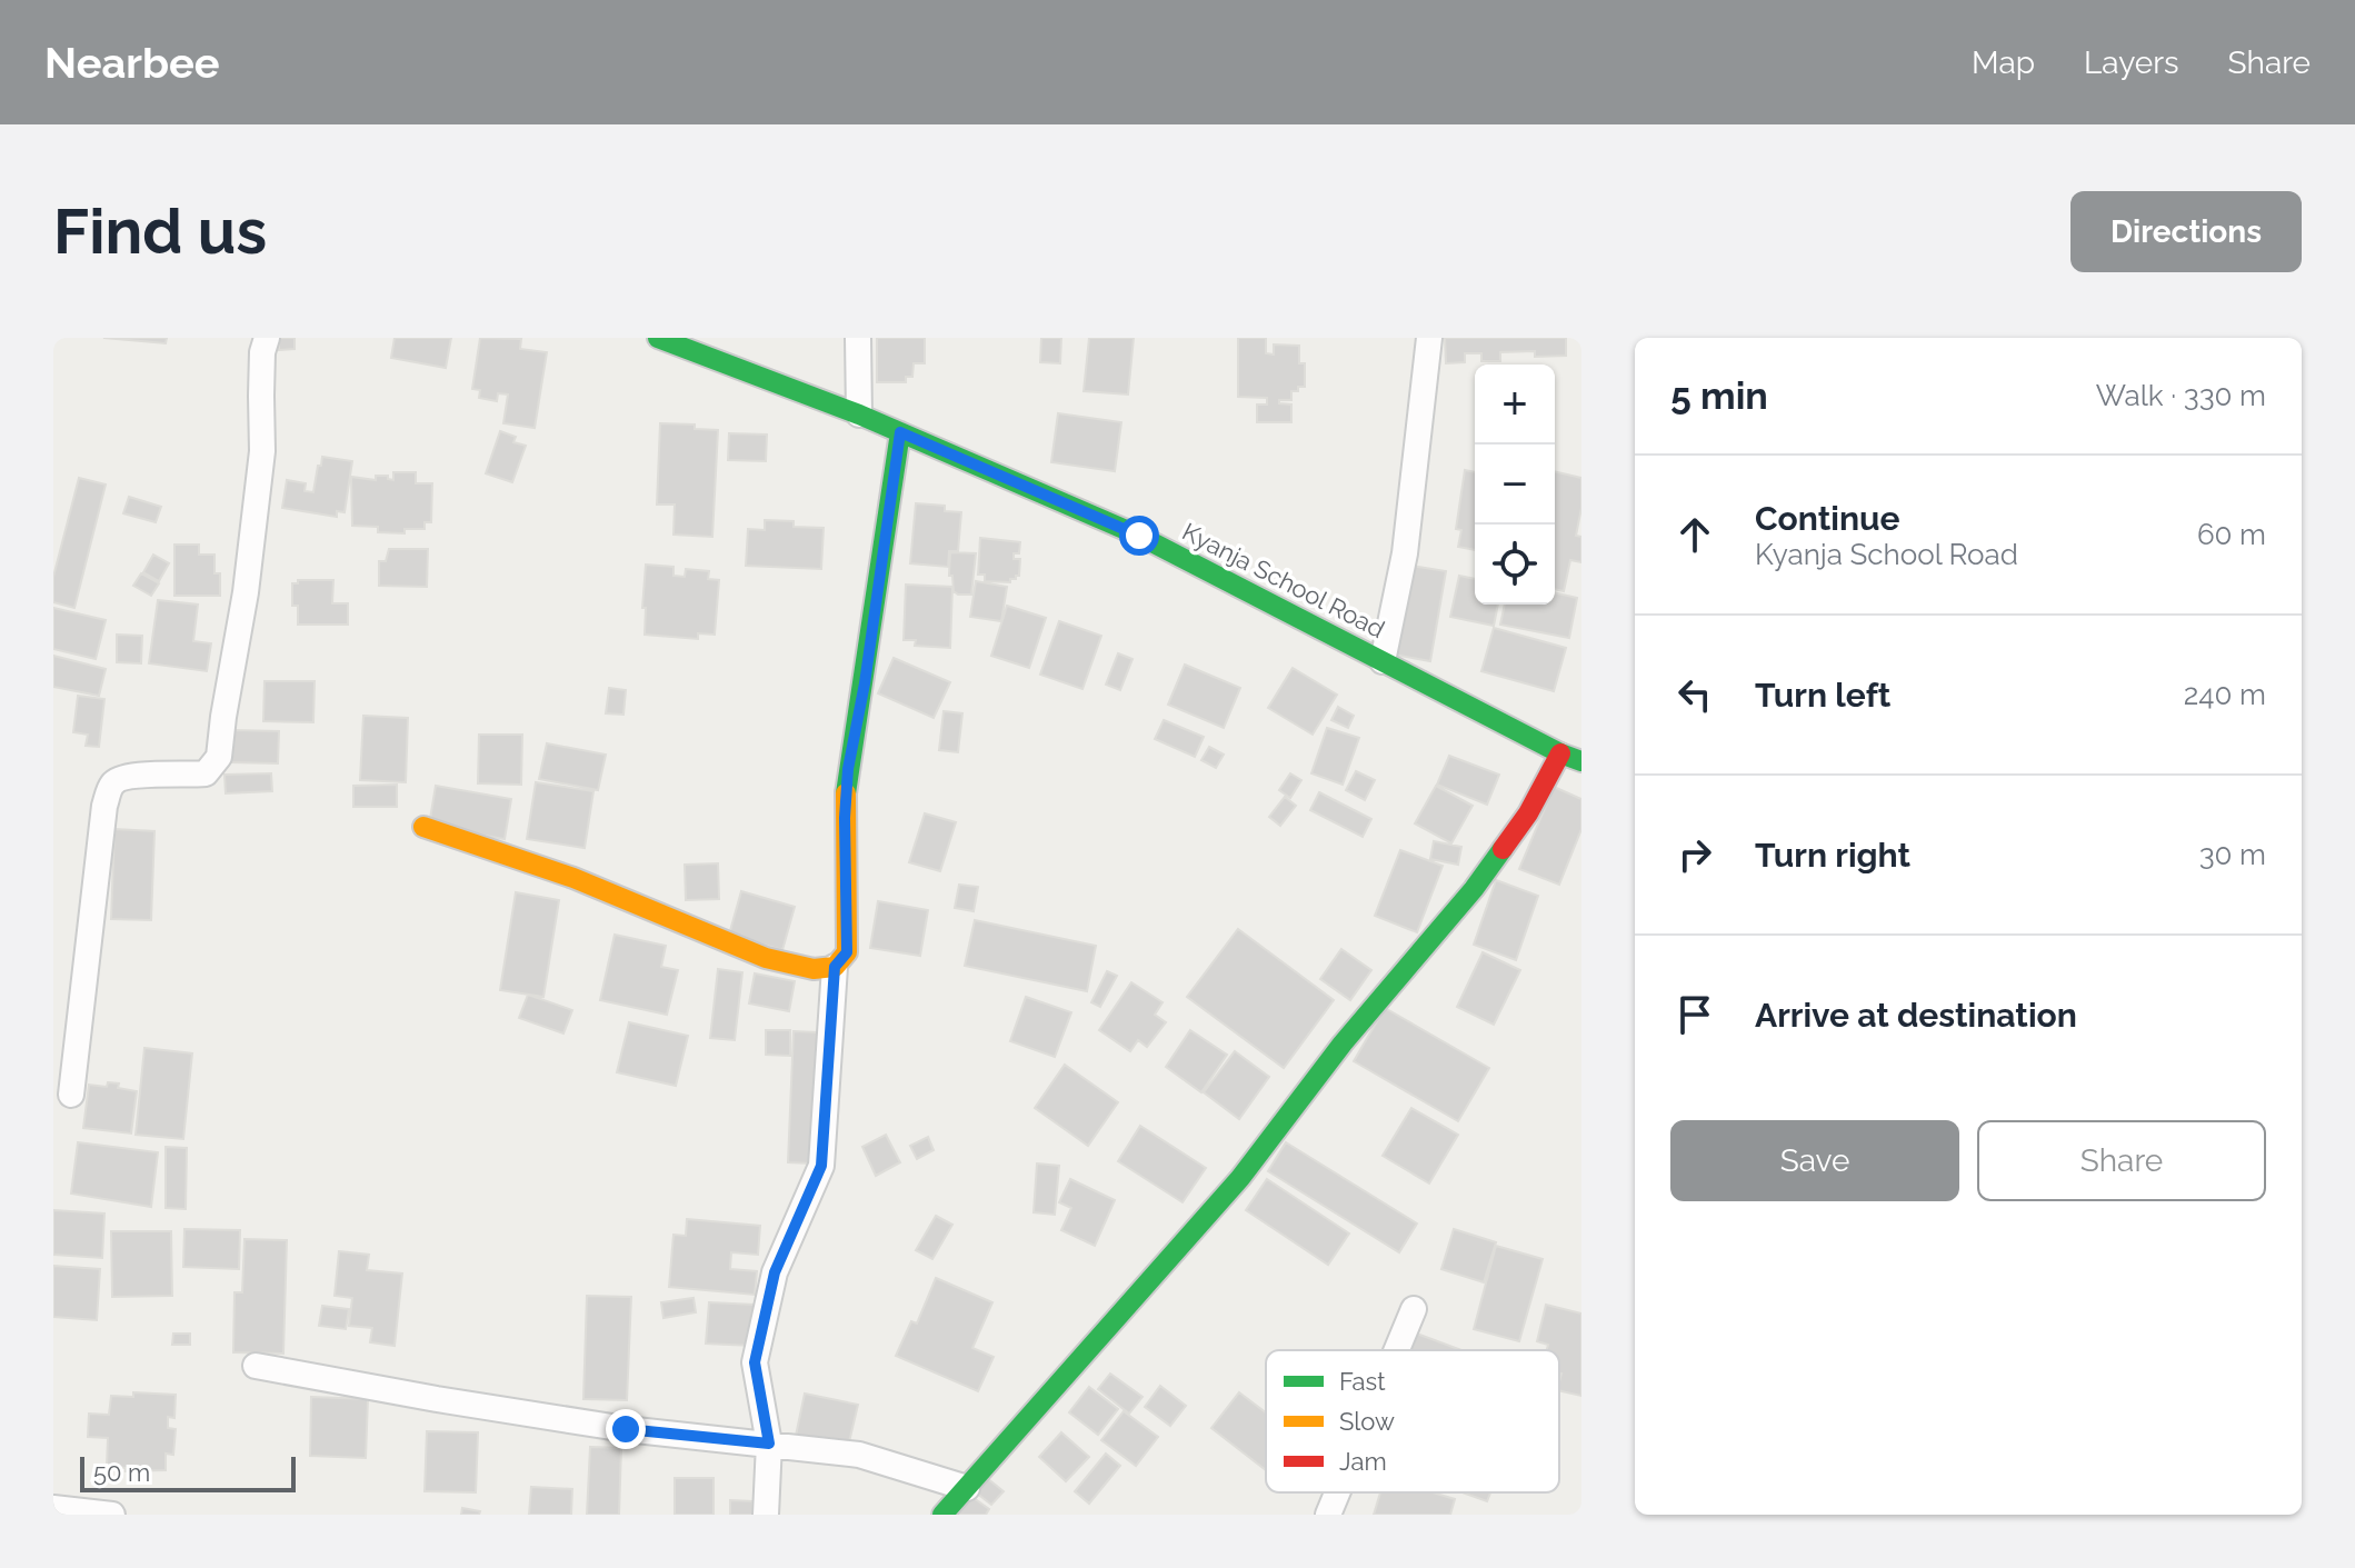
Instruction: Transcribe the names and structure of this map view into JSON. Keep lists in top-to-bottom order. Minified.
{"streets":{"street":["Kyanja School Road"]},"legend":["Fast","Slow","Jam"],"scale_bar":"50 m","page":{"header":"Nearbee","nav":["Map","Layers","Share"],"buttons":["Directions",["Save","Share"]],"title":"Find us","heading":["5 min","Walk · 330 m"],"map_buttons":["+","−"],"list":[["Continue","Kyanja School Road","60 m"],["Turn left","240 m"],["Turn right","30 m"],"Arrive at destination"],"scale":"50 m"}}
